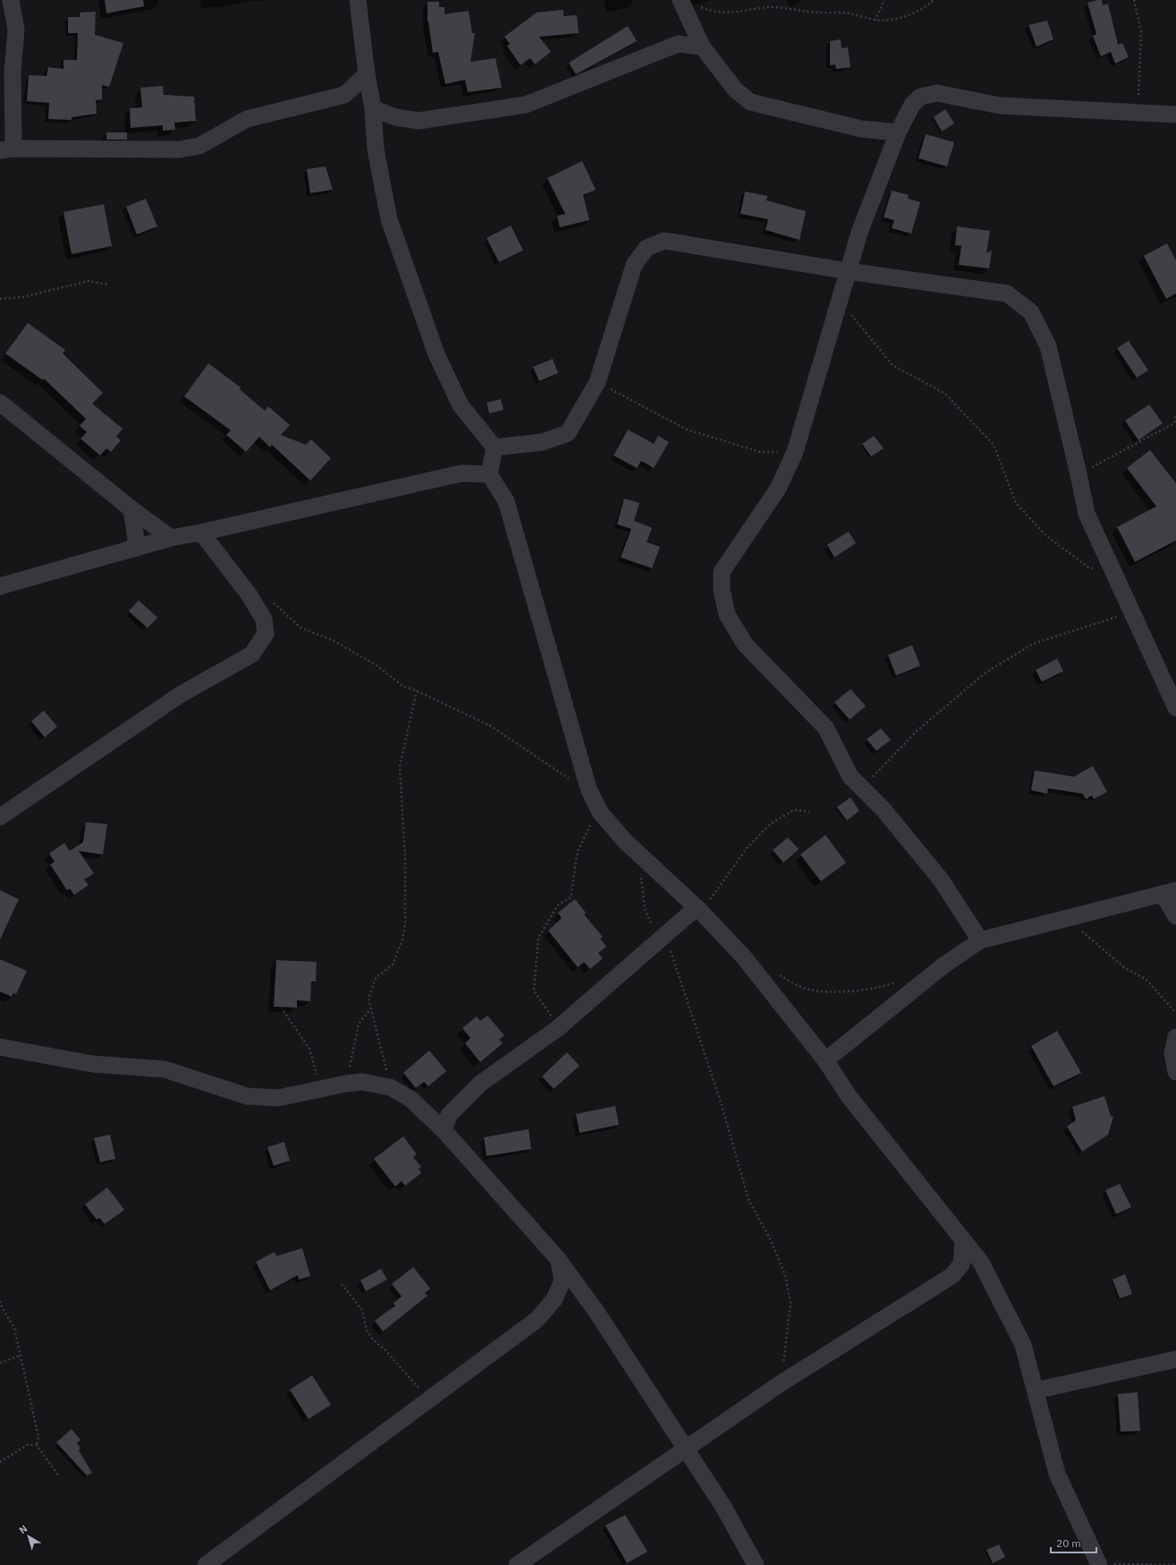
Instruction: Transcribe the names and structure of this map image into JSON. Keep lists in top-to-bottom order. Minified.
{"scale_bar":"20 m","north":"top left"}
